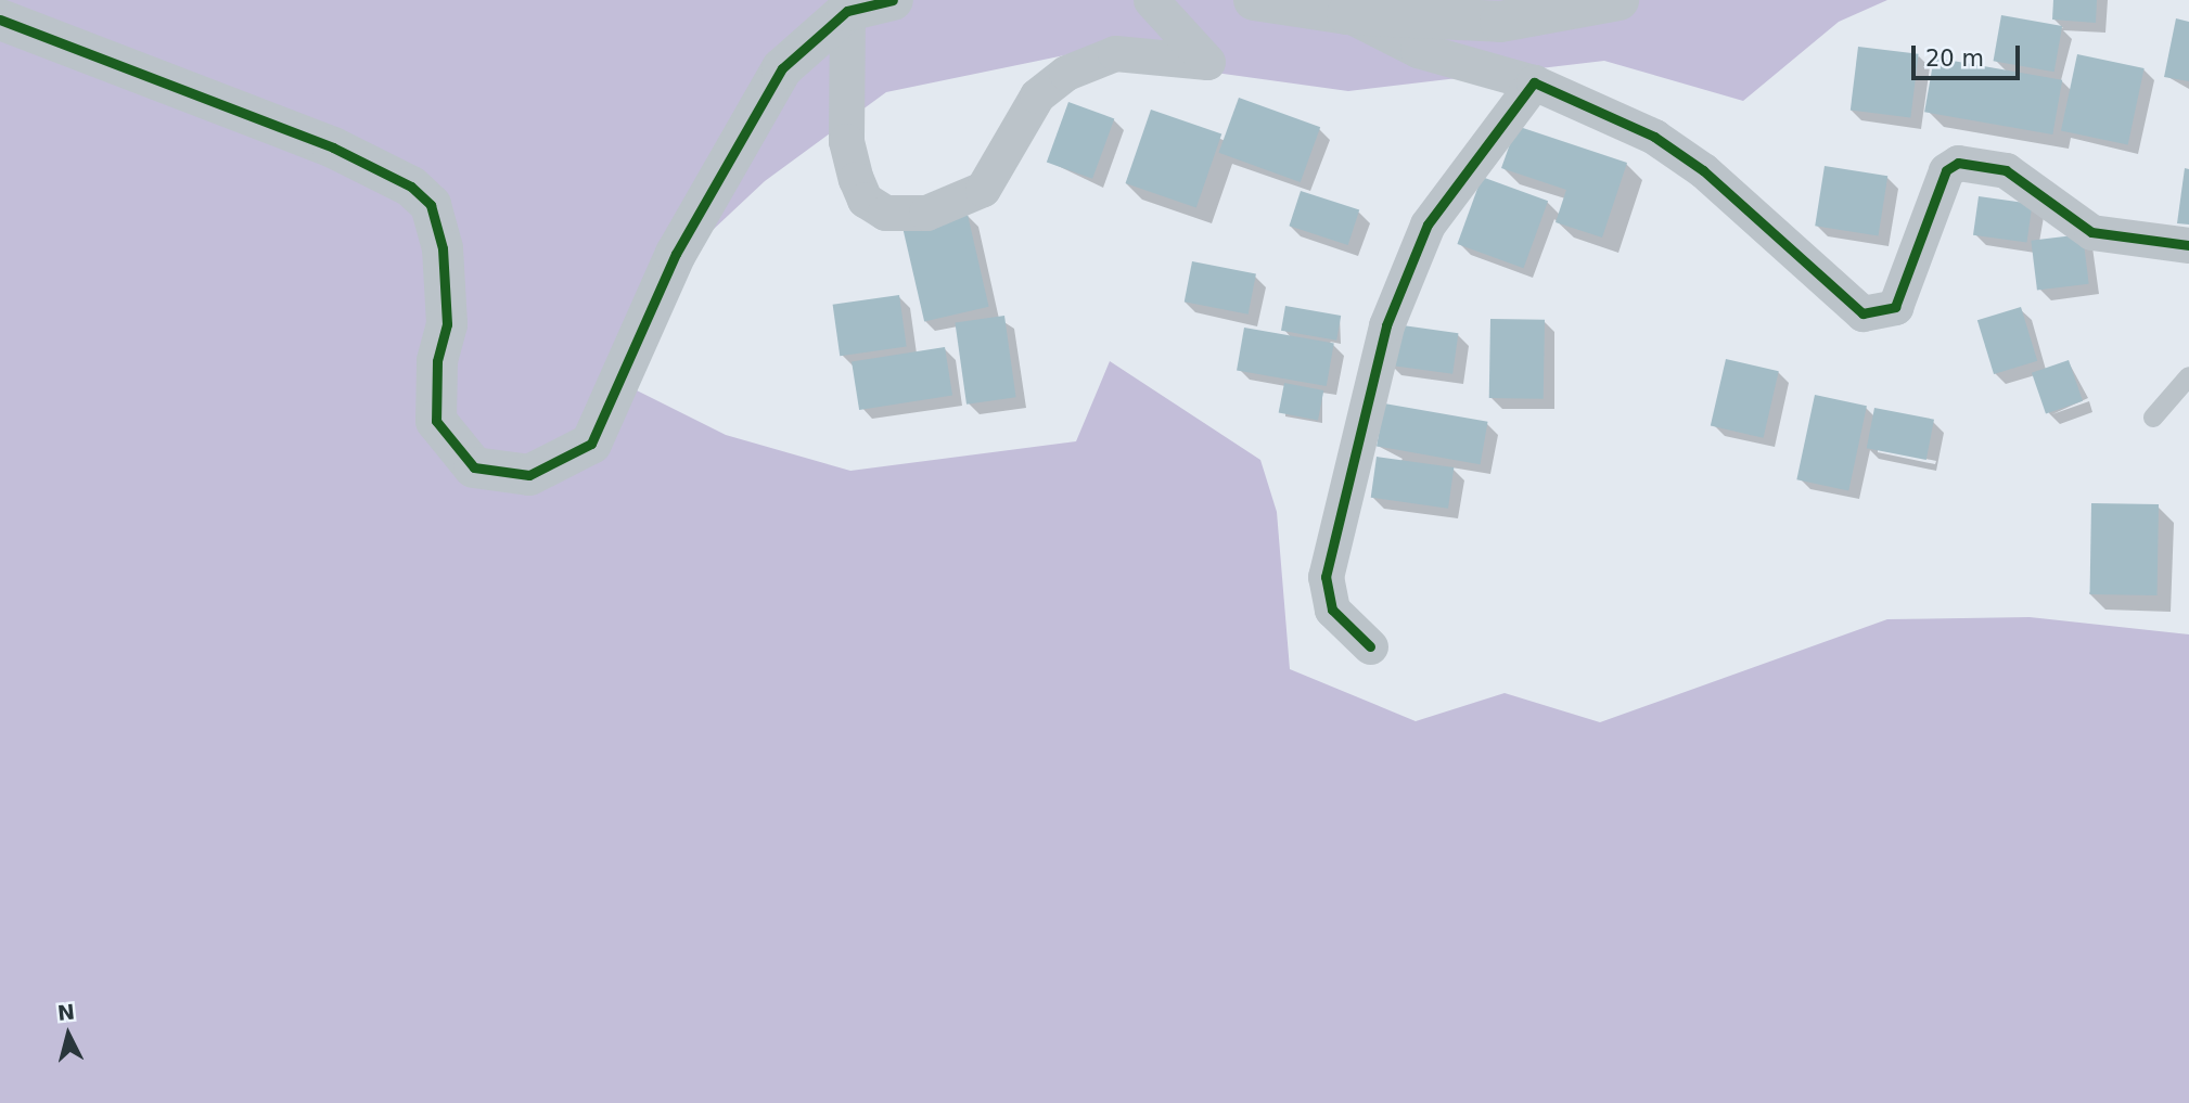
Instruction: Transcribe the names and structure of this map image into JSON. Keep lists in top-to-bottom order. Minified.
{"scale_bar":"20 m","north":"top"}
